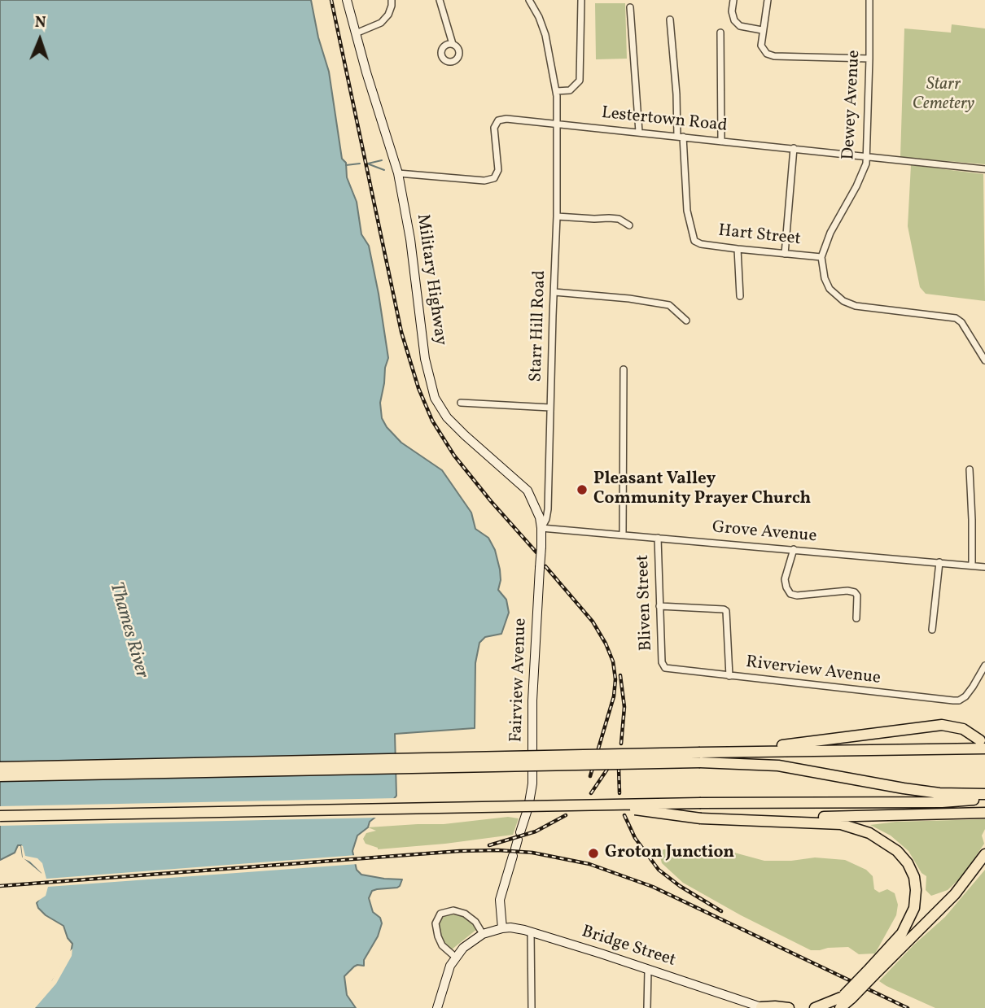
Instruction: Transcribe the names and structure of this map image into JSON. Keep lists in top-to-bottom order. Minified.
{"streets":{"street":["Dewey Avenue","Lestertown Road","Hart Street","Military Highway","Starr Hill Road","Grove Avenue","Bliven Street","Riverview Avenue","Fairview Avenue","Bridge Street"]},"crossings":[["Dewey Avenue","Lestertown Road"],["Dewey Avenue","Hart Street"],["Lestertown Road","Hart Street"],["Lestertown Road","Military Highway"],["Lestertown Road","Starr Hill Road"],["Military Highway","Starr Hill Road"],["Military Highway","Grove Avenue"],["Military Highway","Fairview Avenue"],["Starr Hill Road","Grove Avenue"],["Starr Hill Road","Fairview Avenue"],["Grove Avenue","Bliven Street"],["Grove Avenue","Fairview Avenue"],["Bliven Street","Riverview Avenue"],["Fairview Avenue","Bridge Street"]],"water":["Thames River"],"parks":["Starr Cemetery"],"places":["Pleasant Valley Community Prayer Church","Groton Junction"],"north":"top"}
